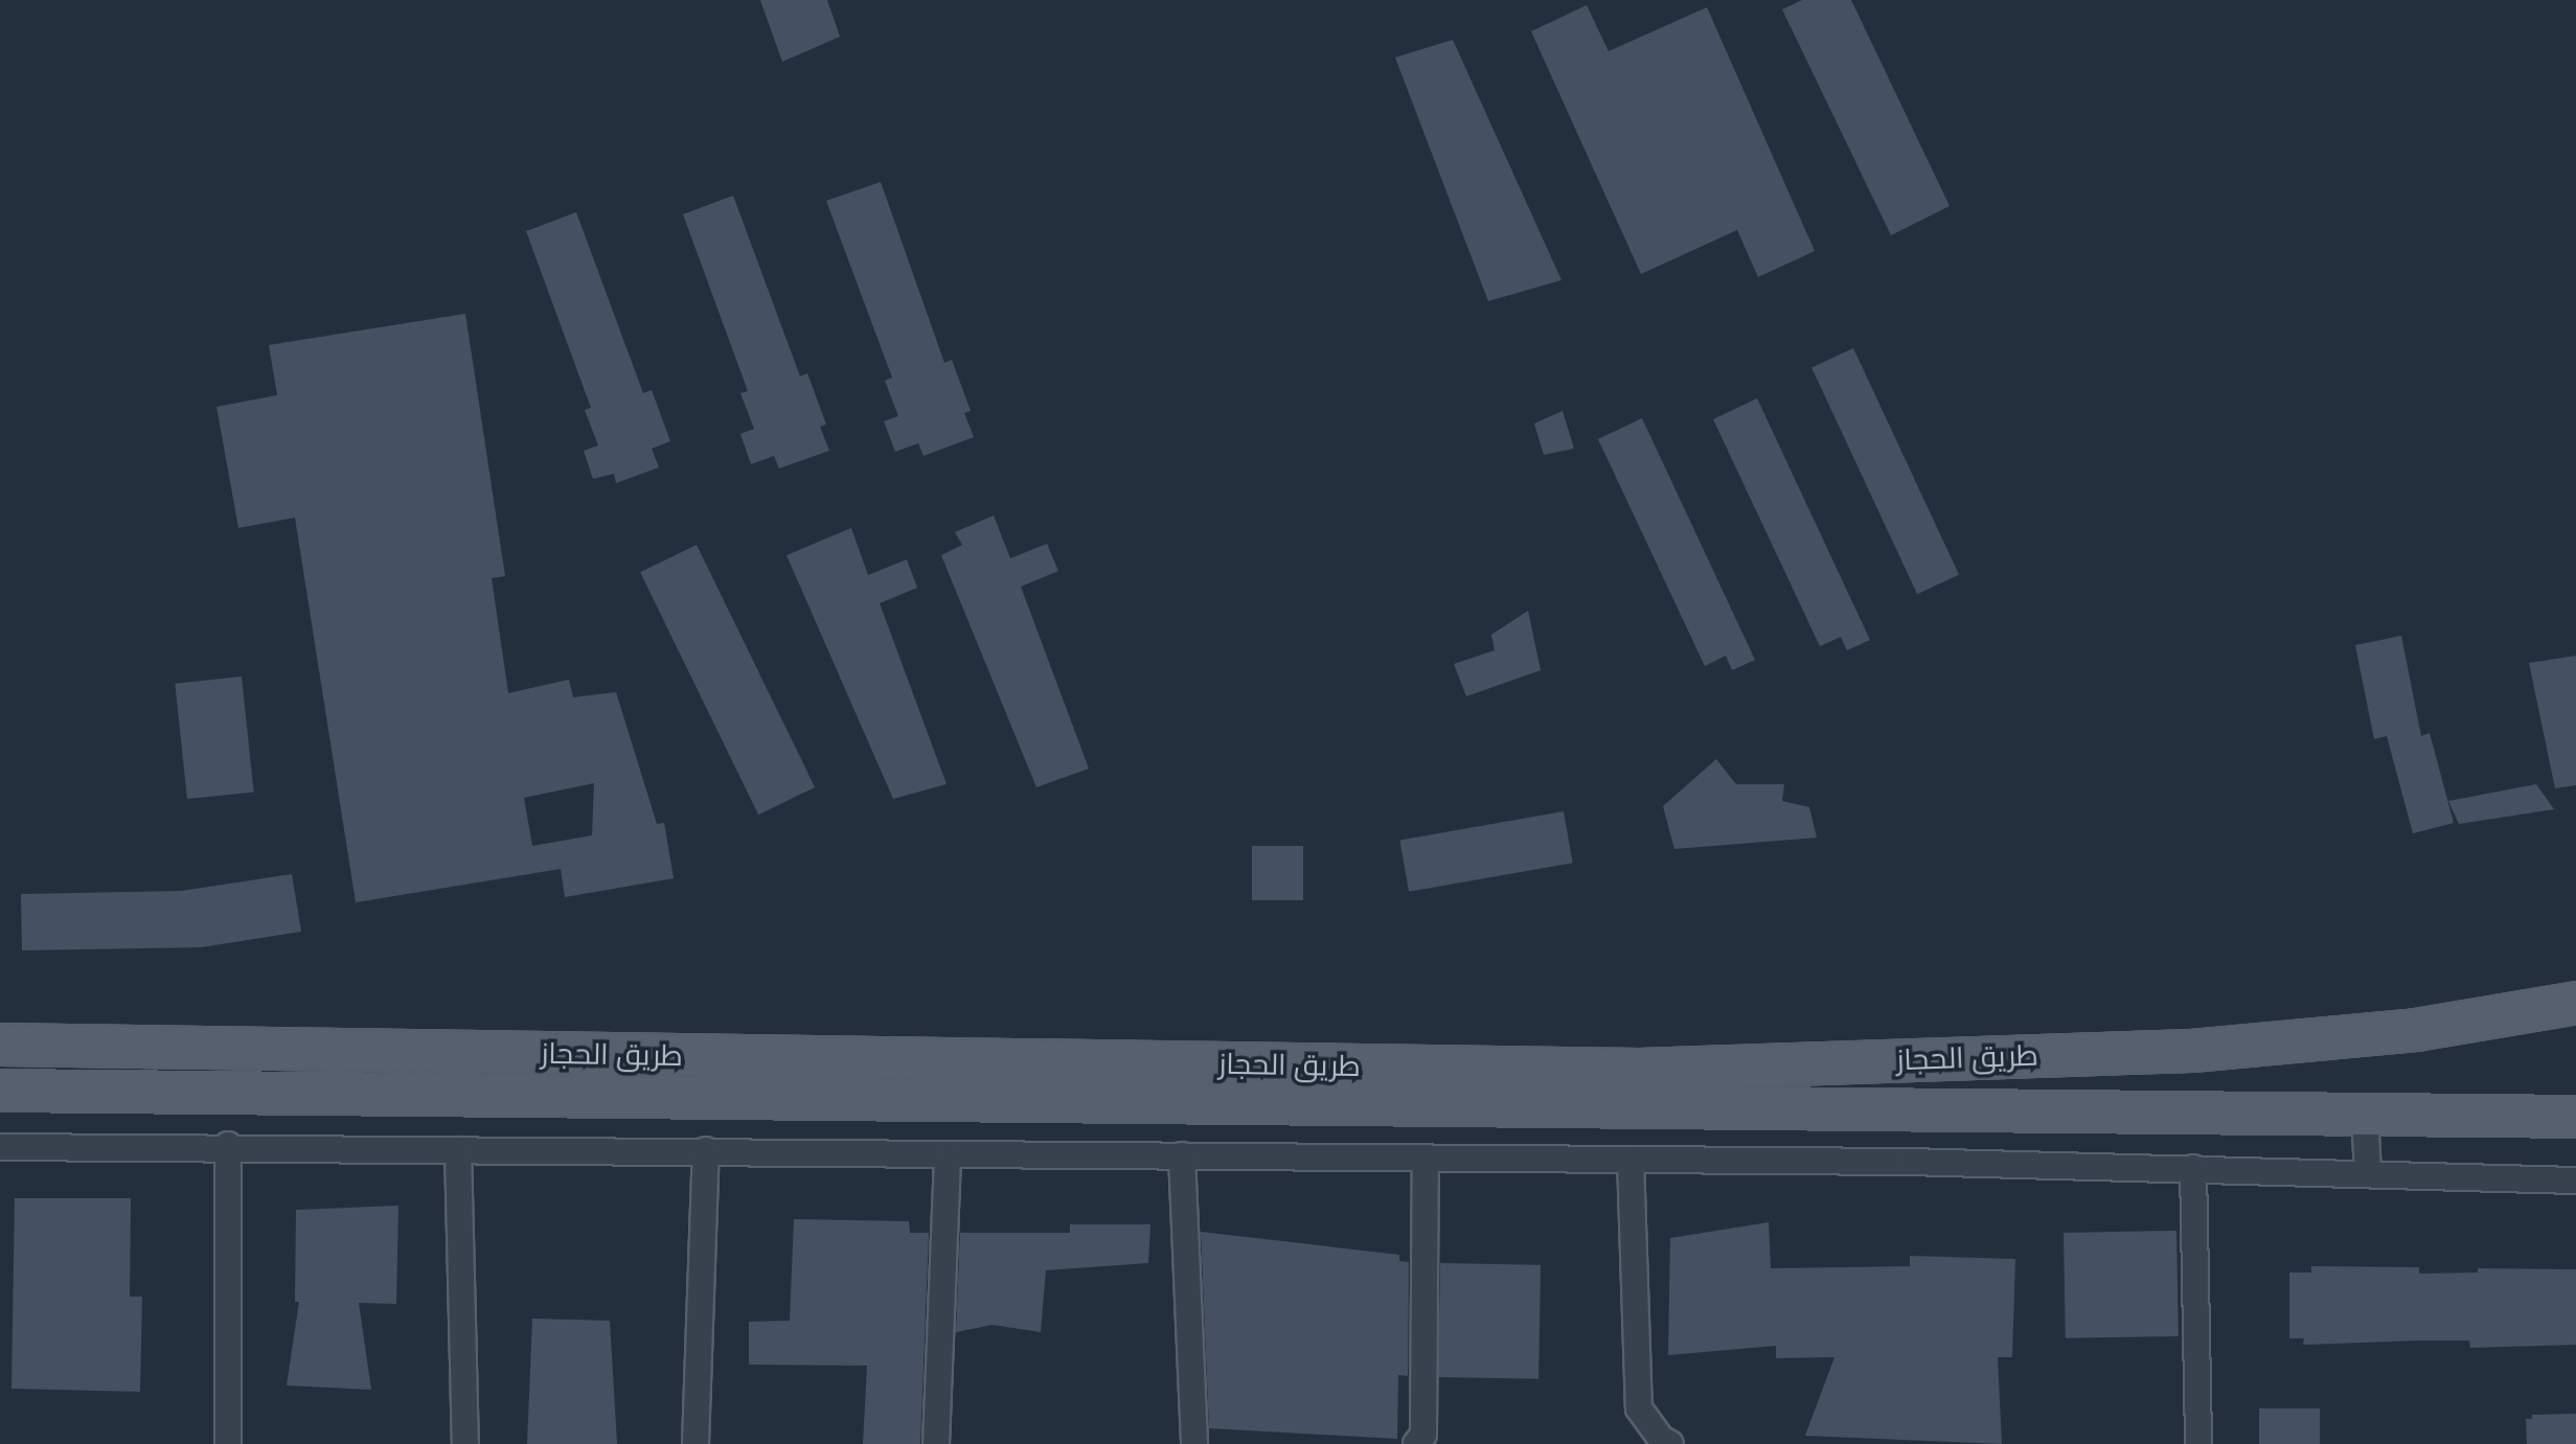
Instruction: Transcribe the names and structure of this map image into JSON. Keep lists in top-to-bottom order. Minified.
{"streets":{"main road":["طريق الحجاز"]}}
